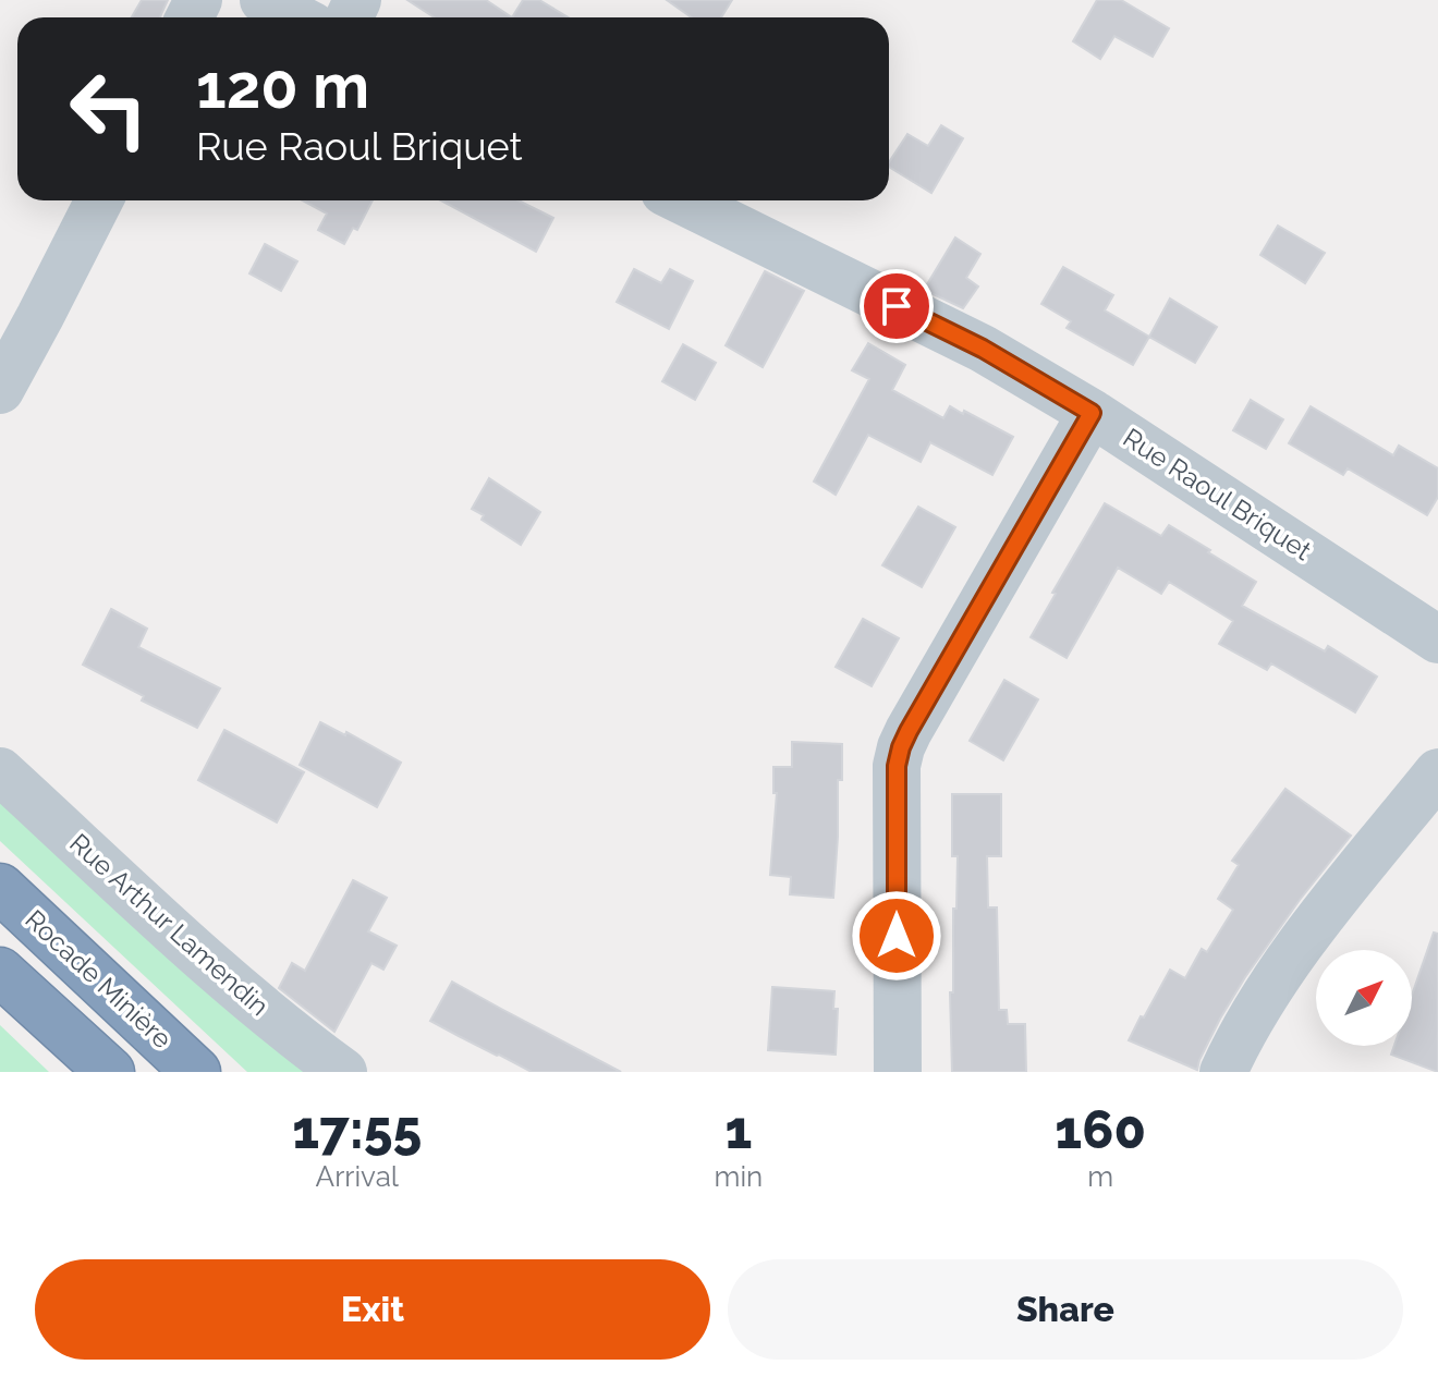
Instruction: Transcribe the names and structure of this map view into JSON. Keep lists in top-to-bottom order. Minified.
{"streets":{"highway":["Rocade Minière"],"street":["Rue Raoul Briquet","Rue Arthur Lamendin"]},"north":"top right","page":{"turn":["120 m","Rue Raoul Briquet"],"eta":["17:55","Arrival","1","min","160","m"],"buttons":["Exit","Share"]}}
